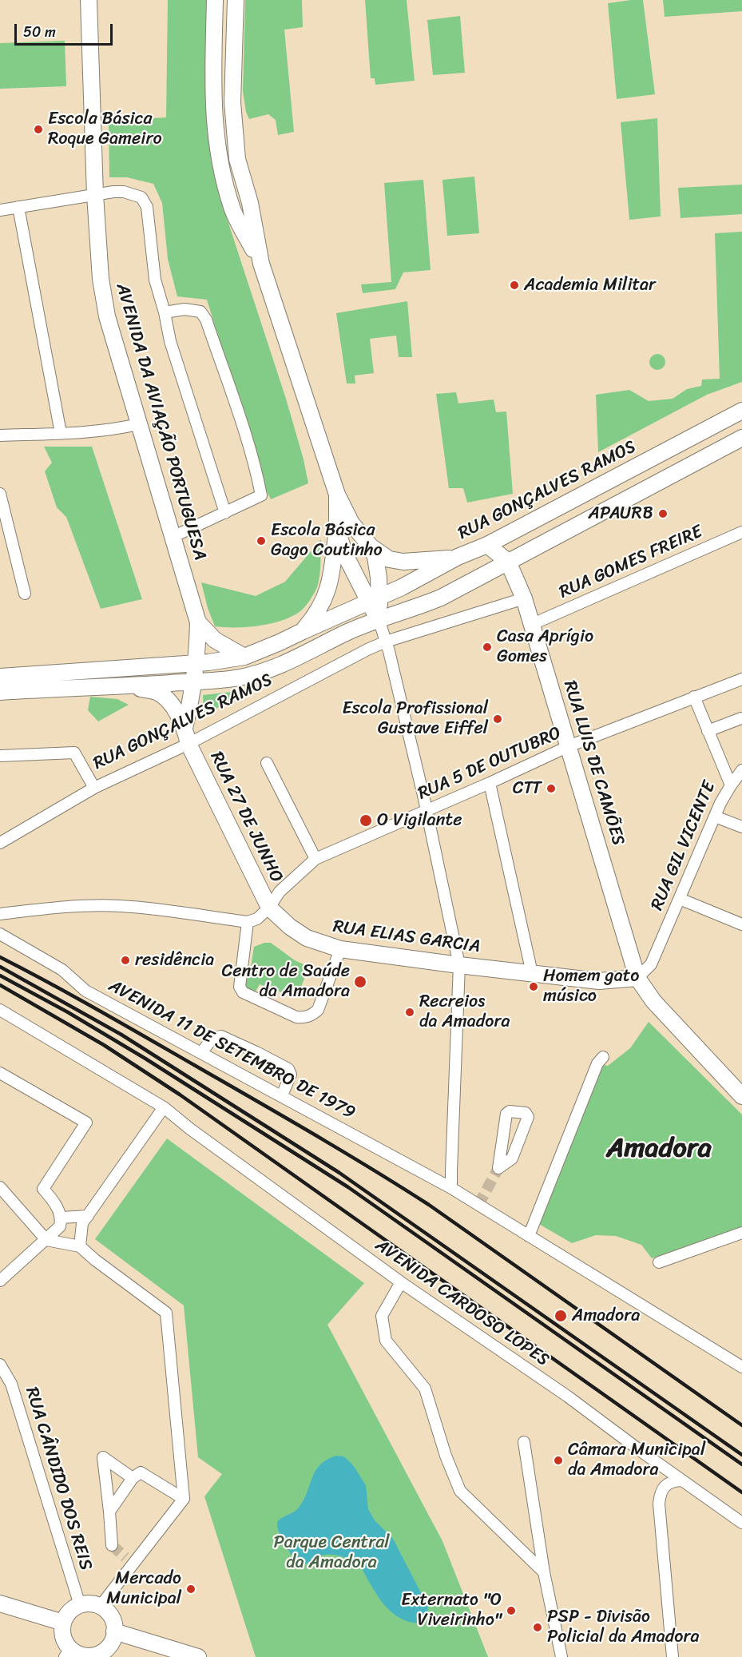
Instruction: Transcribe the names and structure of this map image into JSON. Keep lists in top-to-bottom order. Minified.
{"streets":{"main road":["AVENIDA DA AVIAÇÃO PORTUGUESA","RUA GONÇALVES RAMOS","RUA LUIS DE CAMÕES","RUA 27 DE JUNHO","RUA ELIAS GARCIA"],"street":["RUA GOMES FREIRE","RUA 5 DE OUTUBRO","RUA GIL VICENTE","AVENIDA 11 DE SETEMBRO DE 1979","AVENIDA CARDOSO LOPES","RUA CÂNDIDO DOS REIS"]},"crossings":[["AVENIDA DA AVIAÇÃO PORTUGUESA","RUA GONÇALVES RAMOS"],["AVENIDA DA AVIAÇÃO PORTUGUESA","RUA 27 DE JUNHO"],["RUA GONÇALVES RAMOS","RUA LUIS DE CAMÕES"],["RUA GONÇALVES RAMOS","RUA 27 DE JUNHO"],["RUA GOMES FREIRE","RUA LUIS DE CAMÕES"],["RUA LUIS DE CAMÕES","RUA 5 DE OUTUBRO"],["RUA LUIS DE CAMÕES","RUA GIL VICENTE"],["RUA LUIS DE CAMÕES","RUA ELIAS GARCIA"],["RUA 5 DE OUTUBRO","RUA 27 DE JUNHO"],["RUA 5 DE OUTUBRO","RUA GIL VICENTE"],["RUA 5 DE OUTUBRO","RUA ELIAS GARCIA"],["RUA 27 DE JUNHO","RUA ELIAS GARCIA"],["RUA GIL VICENTE","RUA ELIAS GARCIA"]],"districts":["Amadora"],"parks":["Parque Central da Amadora"],"places":["Escola Básica Roque Gameiro","Academia Militar","APAURB","Escola Básica Gago Coutinho","Casa Aprígio Gomes","Escola Profissional Gustave Eiffel","CTT","O Vigilante","residência","Centro de Saúde da Amadora","Homem gato músico","Recreios da Amadora","Amadora","Câmara Municipal da Amadora","Mercado Municipal","Externato \"O Viveirinho\"","PSP - Divisão Policial da Amadora"],"scale_bar":"50 m"}
